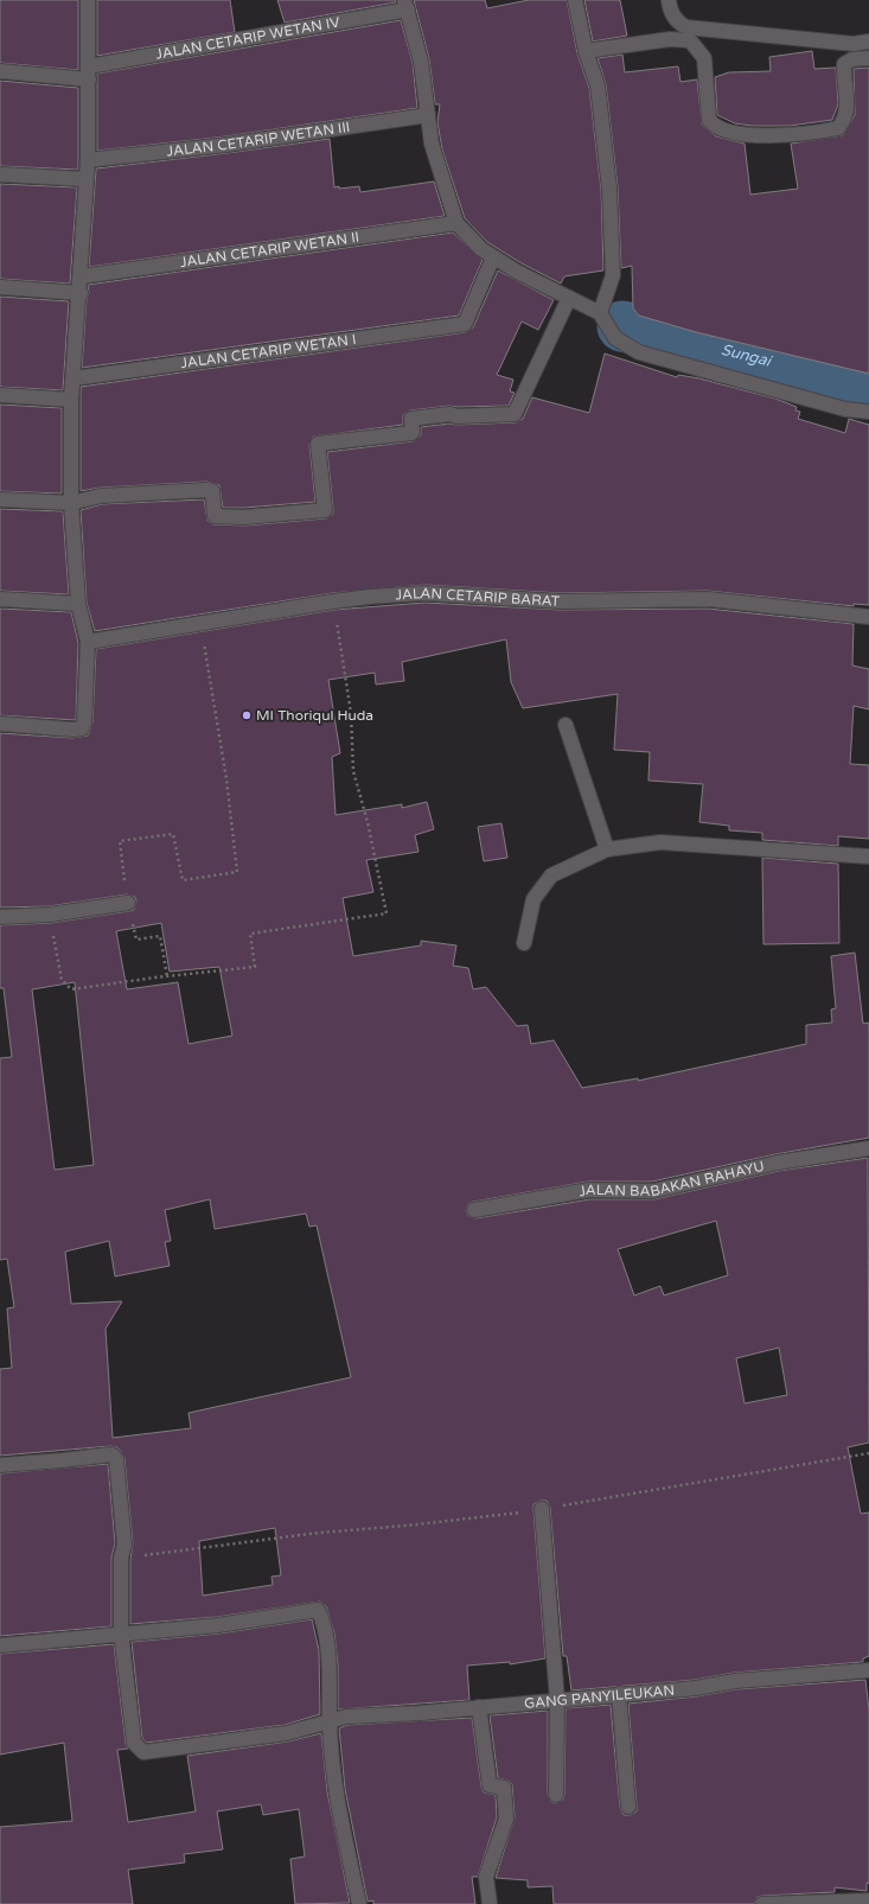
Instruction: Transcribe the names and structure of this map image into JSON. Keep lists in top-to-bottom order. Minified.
{"streets":{"street":["JALAN CETARIP WETAN IV","JALAN CETARIP WETAN III","JALAN CETARIP WETAN II","JALAN CETARIP WETAN I","JALAN CETARIP BARAT","JALAN BABAKAN RAHAYU","GANG PANYILEUKAN"]},"water":["Sungai"],"places":["MI Thoriqul Huda"]}
